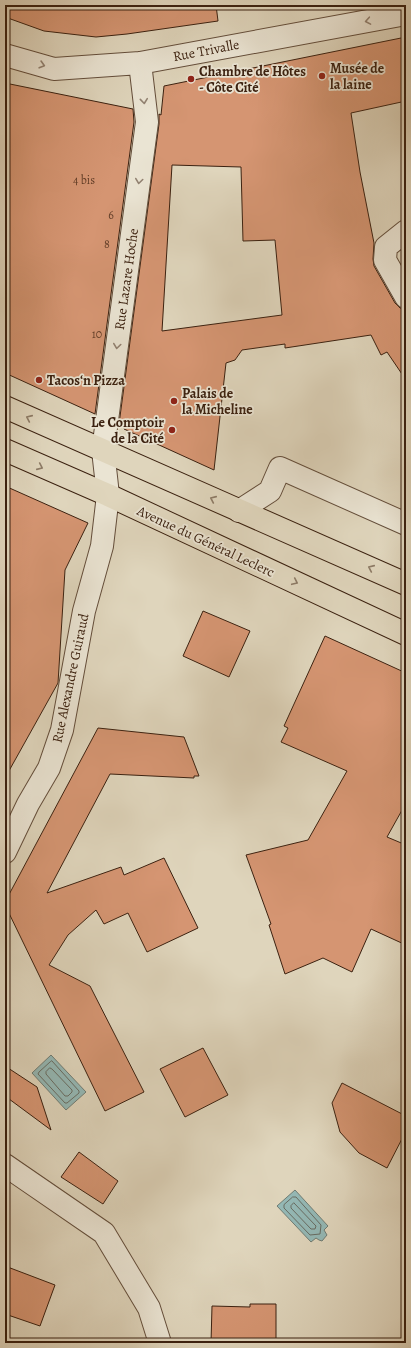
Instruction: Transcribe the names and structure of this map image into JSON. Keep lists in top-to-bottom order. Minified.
{"streets":{"main road":["Avenue du Général Leclerc"],"street":["Rue Trivalle","Rue Lazare Hoche","Rue Alexandre Guiraud"]},"crossings":[["Rue Trivalle","Rue Lazare Hoche"],["Rue Lazare Hoche","Avenue du Général Leclerc"],["Rue Lazare Hoche","Rue Alexandre Guiraud"],["Avenue du Général Leclerc","Rue Alexandre Guiraud"]],"one_way":["Rue Lazare Hoche"],"places":["Musée de la laine","Chambre de Hôtes - Côte Cité","Tacos‘n Pizza","Palais de la Micheline","Le Comptoir de la Cité"],"house_numbers":["4 bis","6","8","10"]}
